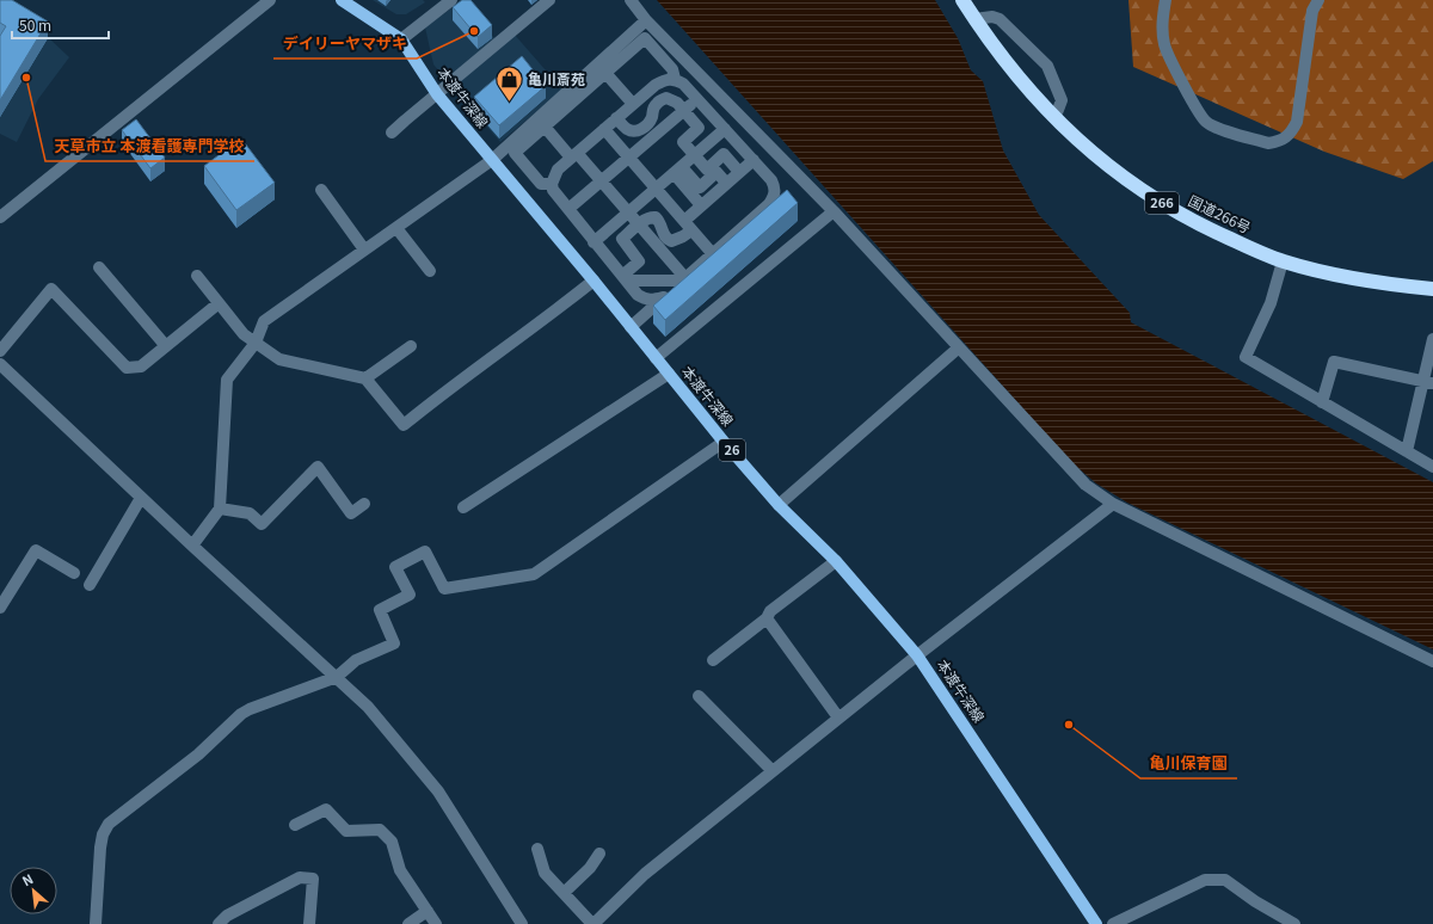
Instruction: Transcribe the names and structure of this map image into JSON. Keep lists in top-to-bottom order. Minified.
{"streets":{"highway":["266","国道266号"],"main road":["本渡牛深線","26"]},"places":{"other":["デイリーヤマザキ","天草市立 本渡看護専門学校","亀川保育園"],"shop":["亀川斎苑"]},"scale_bar":"50 m","north":"top left"}
